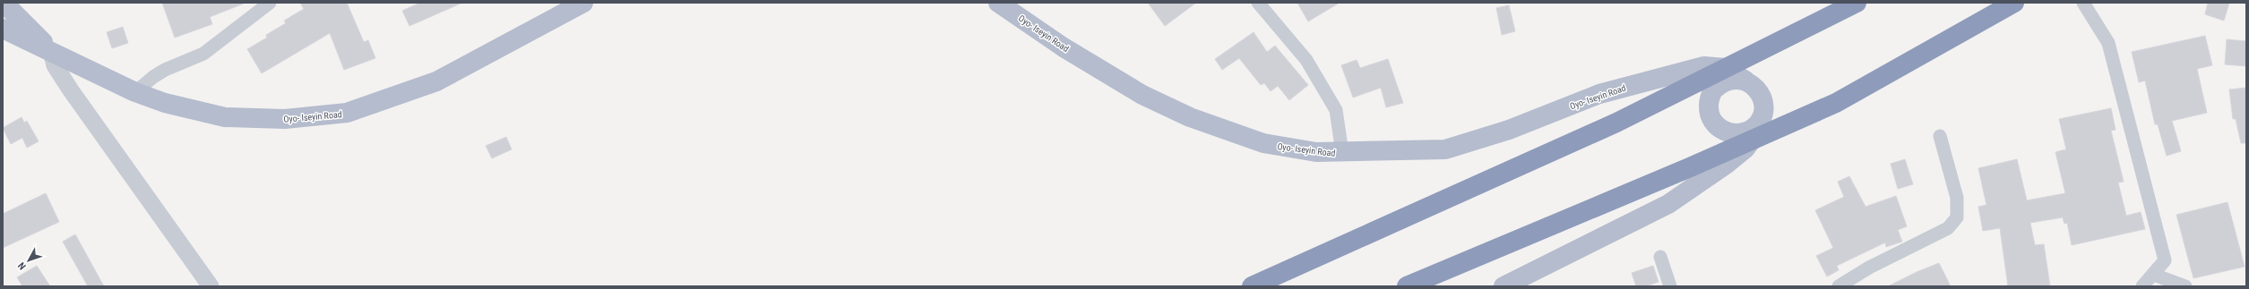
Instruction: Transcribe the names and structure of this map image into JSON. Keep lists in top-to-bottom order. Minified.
{"streets":{"main road":["Oyo- Iseyin Road"]},"north":"bottom left"}
